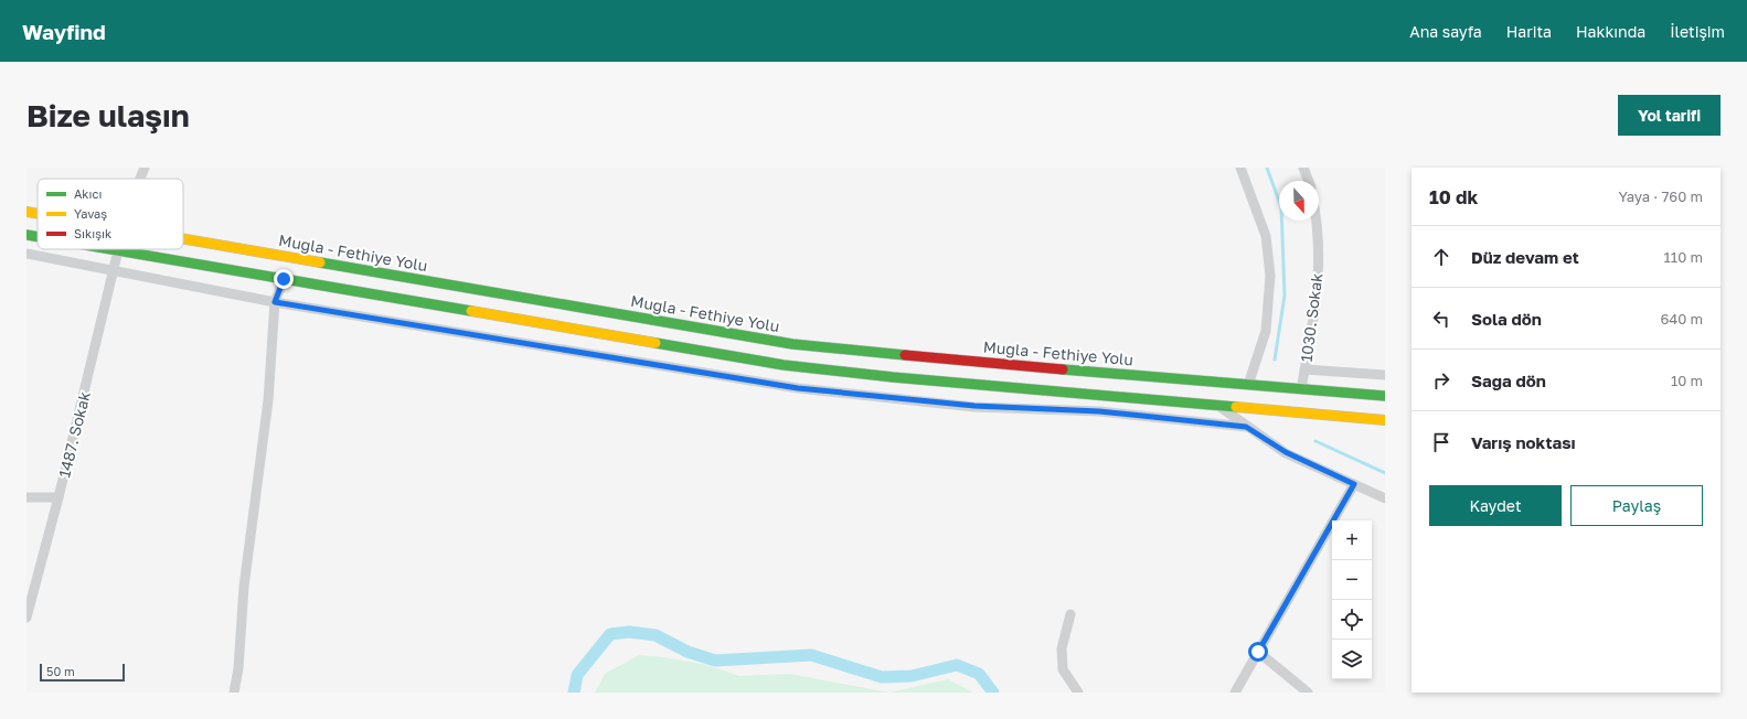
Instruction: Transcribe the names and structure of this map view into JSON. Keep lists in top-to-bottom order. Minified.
{"streets":{"highway":["Muğla - Fethiye Yolu"],"street":["1030. Sokak","1487. Sokak"]},"crossings":[["Muğla - Fethiye Yolu","1030. Sokak"]],"legend":["Akıcı","Yavaş","Sıkışık"],"scale_bar":"50 m","north":"bottom","page":{"header":"Wayfind","nav":["Ana sayfa","Harita","Hakkında","İletişim"],"buttons":["Yol tarifi",["Kaydet","Paylaş"]],"title":"Bize ulaşın","heading":["10 dk","Yaya · 760 m"],"list":[["Düz devam et","110 m"],["Sola dön","640 m"],["Sağa dön","10 m"],"Varış noktası"],"map_buttons":["+","−"],"scale":"50 m"}}
